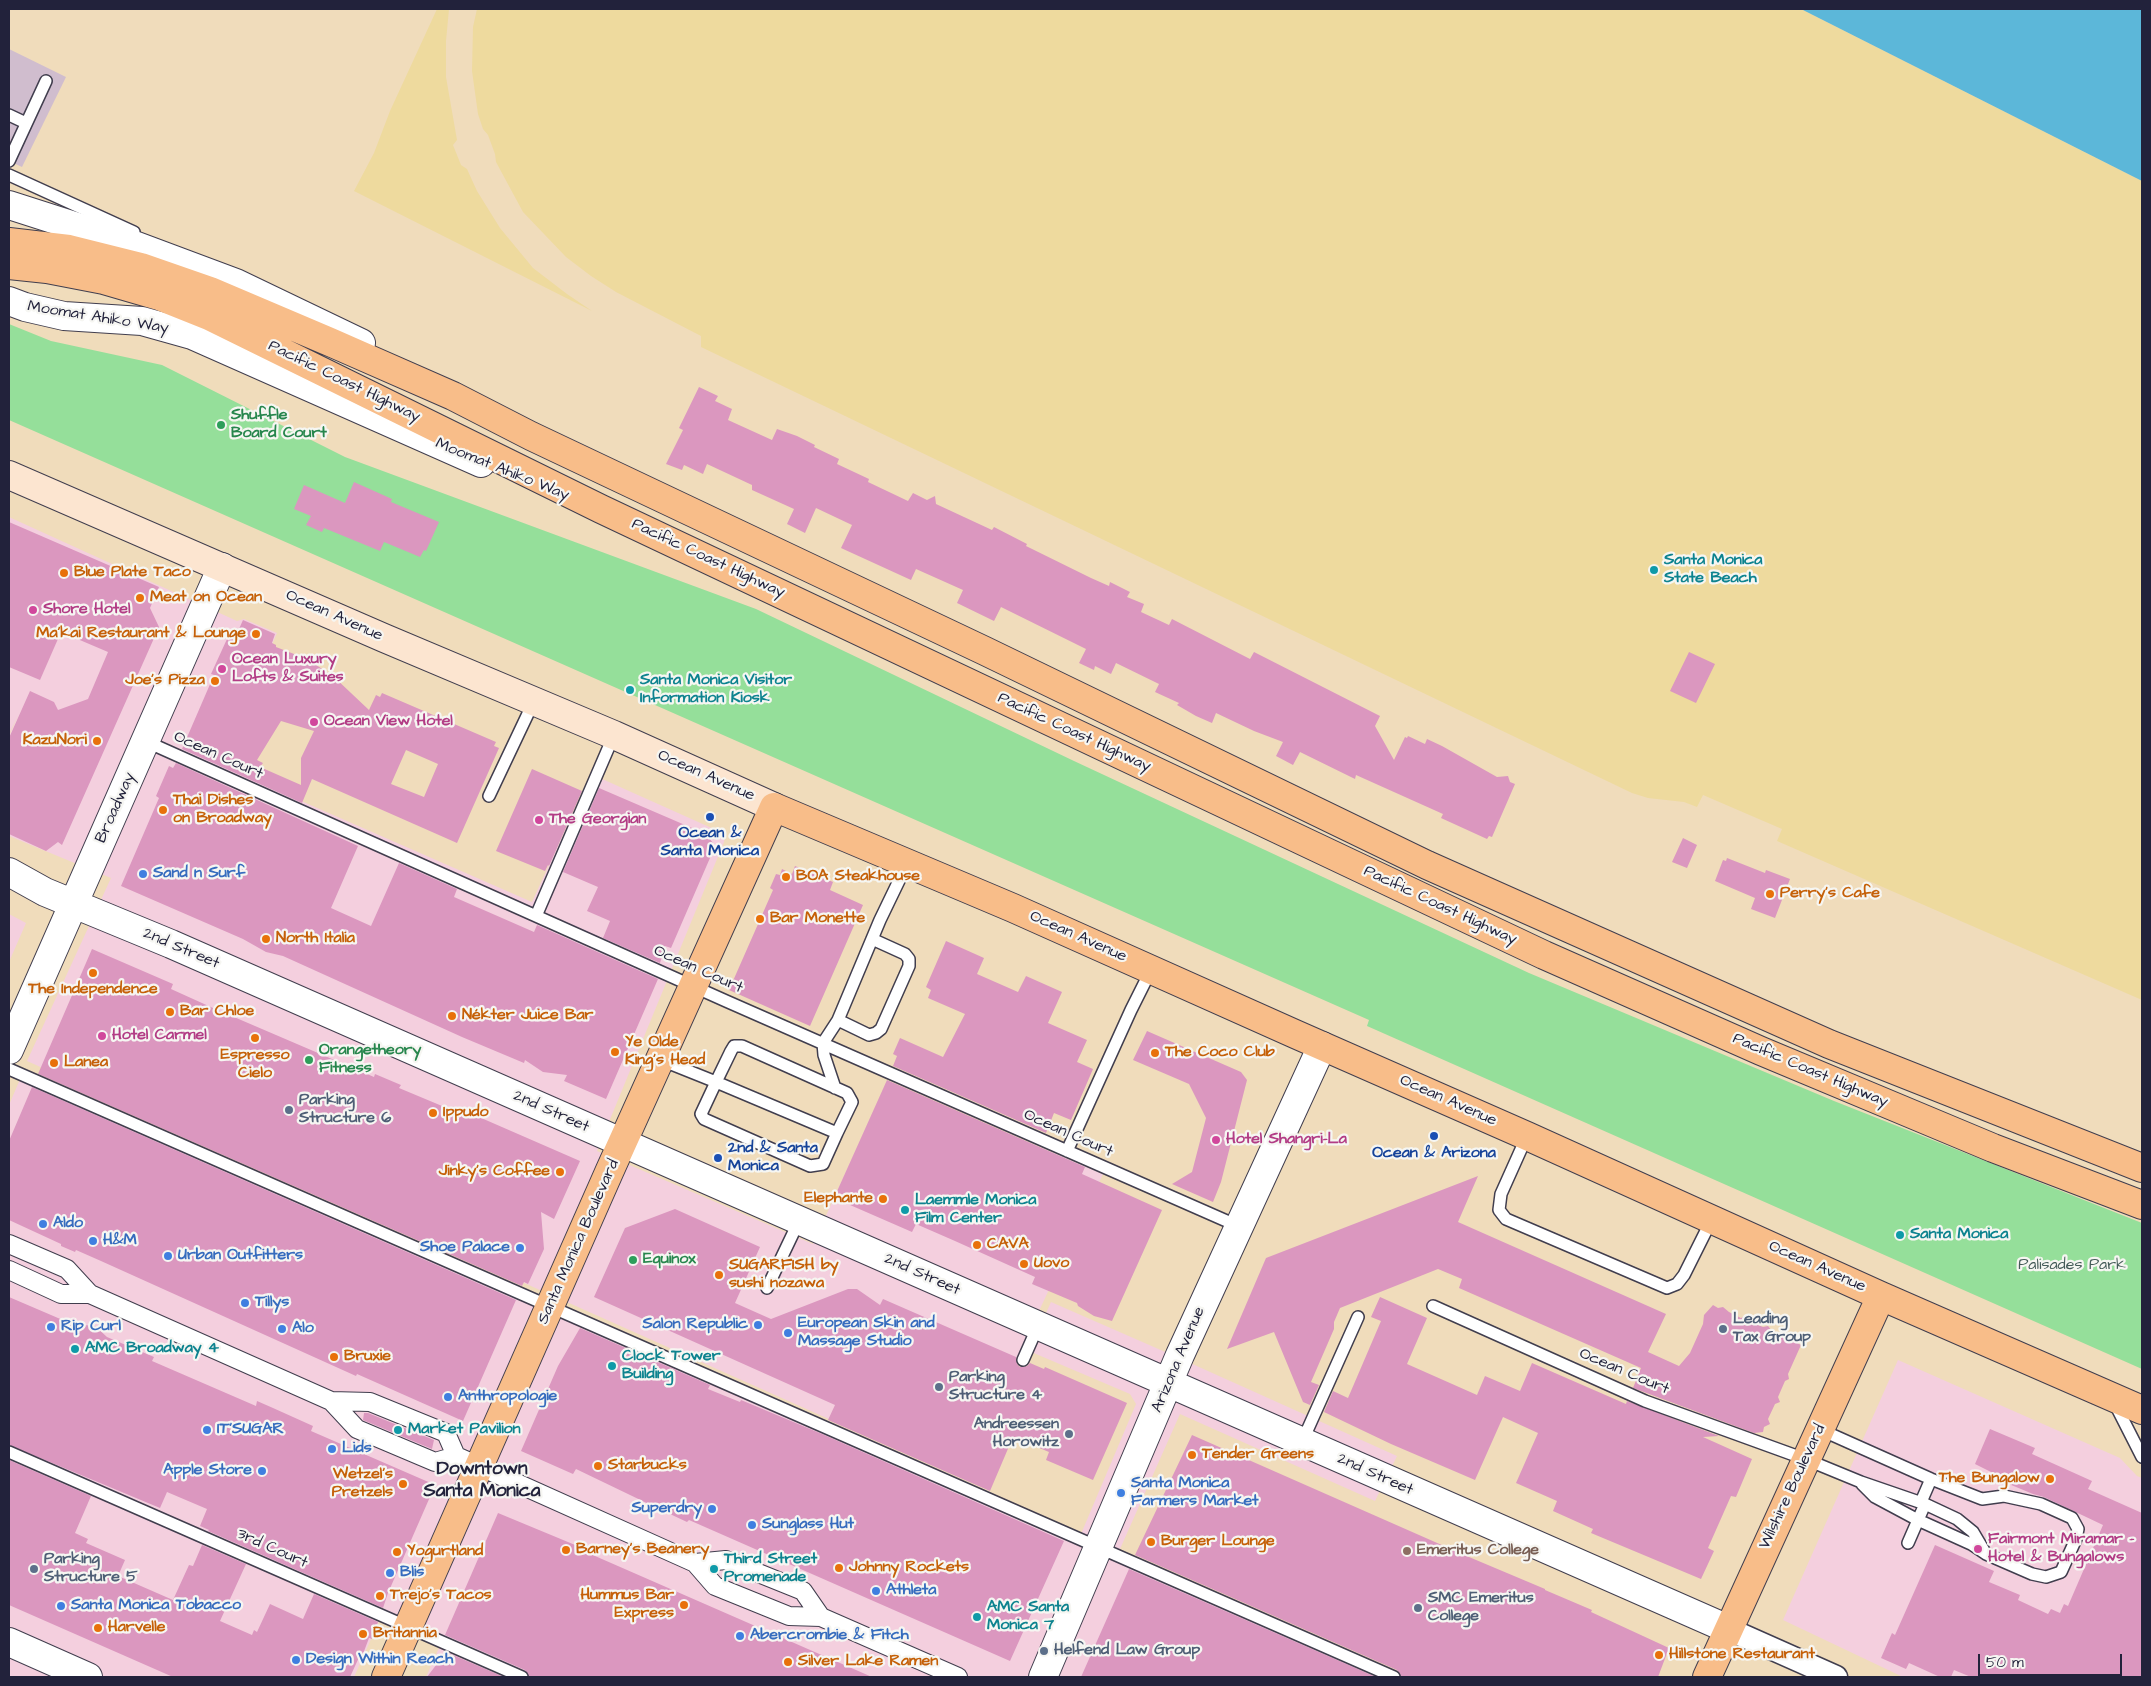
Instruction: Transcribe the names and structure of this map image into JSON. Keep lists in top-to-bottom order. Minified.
{"streets":{"main road":["Pacific Coast Highway","Ocean Avenue","Santa Monica Boulevard","Wilshire Boulevard"],"street":["Moomat Ahiko Way","Broadway","2nd Street","Arizona Avenue"],"lane":["Ocean Court","3rd Court"]},"crossings":[["Moomat Ahiko Way","Pacific Coast Highway"],["Ocean Avenue","Broadway"],["Ocean Avenue","Santa Monica Boulevard"],["Ocean Avenue","Arizona Avenue"],["Ocean Avenue","Wilshire Boulevard"],["Ocean Court","Broadway"],["Ocean Court","Santa Monica Boulevard"],["Ocean Court","Arizona Avenue"],["Ocean Court","Wilshire Boulevard"],["Broadway","2nd Street"],["2nd Street","Santa Monica Boulevard"],["2nd Street","Arizona Avenue"],["2nd Street","Wilshire Boulevard"],["Santa Monica Boulevard","3rd Court"]],"districts":["Downtown Santa Monica"],"parks":["Palisades Park"],"places":["Shuffle Board Court","Santa Monica State Beach","Blue Plate Taco","Meat on Ocean","Shore Hotel","Ma'kai Restaurant & Lounge","Ocean Luxury Lofts & Suites","Joe's Pizza","Santa Monica Visitor Information Kiosk","Ocean View Hotel","KazuNori","Thai Dishes on Broadway","Ocean & Santa Monica","The Georgian","Sand n Surf","BOA Steakhouse","Perry's Cafe","Bar Monette","North Italia","The Independence","Bar Chloe","Nékter Juice Bar","Hotel Carmel","Espresso Cielo","Ye Olde King's Head","The Coco Club","Orangetheory Fitness","Lanea","Parking Structure 6","Ippudo","Ocean & Arizona","Hotel Shangri-La","2nd & Santa Monica","Jinky's Coffee","Elephante","Laemmle Monica Film Center","Aldo","Santa Monica","H&M","CAVA","Shoe Palace","Urban Outfitters","Equinox","Uovo","SUGARFISH by sushi nozawa","Tillys","Salon Republic","Rip Curl","Alo","Leading Tax Group","European Skin and Massage Studio","AMC Broadway 4","Bruxie","Clock Tower Building","Parking Structure 4","Anthropologie","IT'SUGAR","Market Pavilion","Andreessen Horowitz","Lids","Tender Greens","Starbucks","Apple Store","The Bungalow","Wetzel's Pretzels","Santa Monica Farmers Market","Superdry","Sunglass Hut","Burger Lounge","Fairmont Miramar - Hotel & Bungalows","Barney's Beanery","Emeritus College","Yogurtland","Johnny Rockets","Parking Structure 5","Third Street Promenade","Blis","Athleta","Trejo‘s Tacos","Hummus Bar Express","Santa Monica Tobacco","SMC Emeritus College","AMC Santa Monica 7","Harvelle","Britannia","Abercrombie & Fitch","Helfend Law Group","Hillstone Restaurant","Design Within Reach","Silver Lake Ramen"],"scale_bar":"50 m"}
